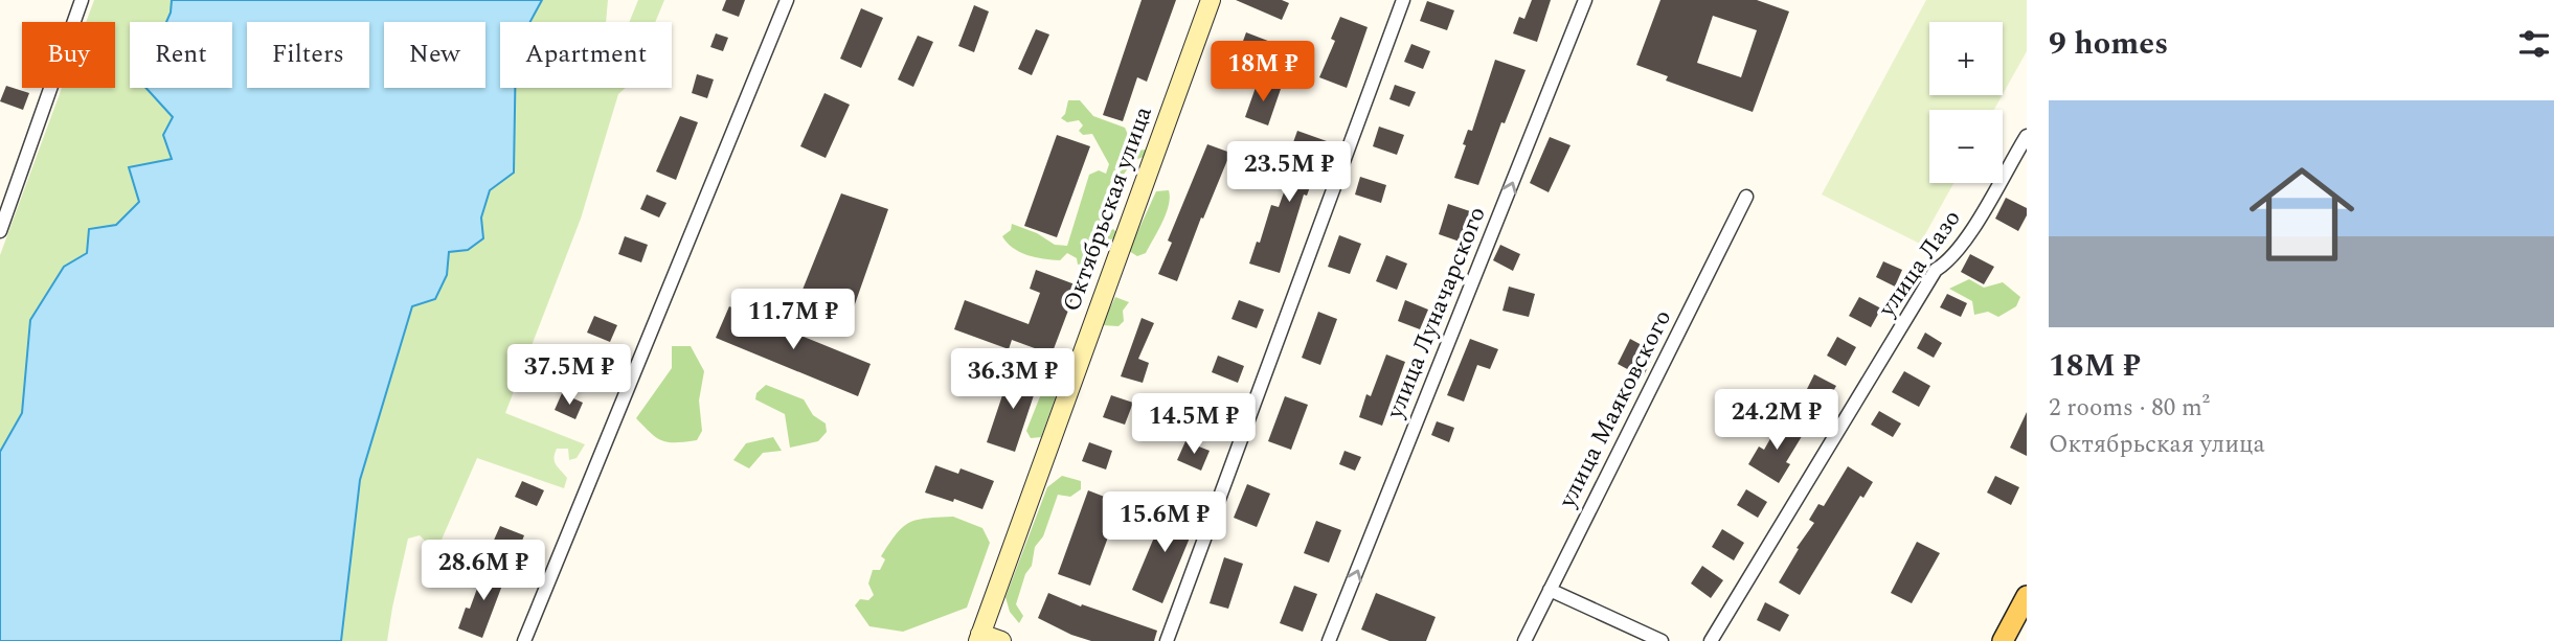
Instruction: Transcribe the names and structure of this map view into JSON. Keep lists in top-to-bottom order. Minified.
{"streets":{"street":["Октябрьская улица","улица Лазо","улица Луначарского","улица Маяковского"]},"one_way":["улица Луначарского"],"page":{"heading":"9 homes","map_buttons":["+","−"],"chip":["Buy","Rent","Filters","New","Apartment"],"price":["18M ₽","23.5M ₽","11.7M ₽","37.5M ₽","36.3M ₽","24.2M ₽","14.5M ₽","15.6M ₽","28.6M ₽"],"list":[{"name":"18M ₽","note":"2 rooms · 80 m² · Октябрьская улица"}]}}
